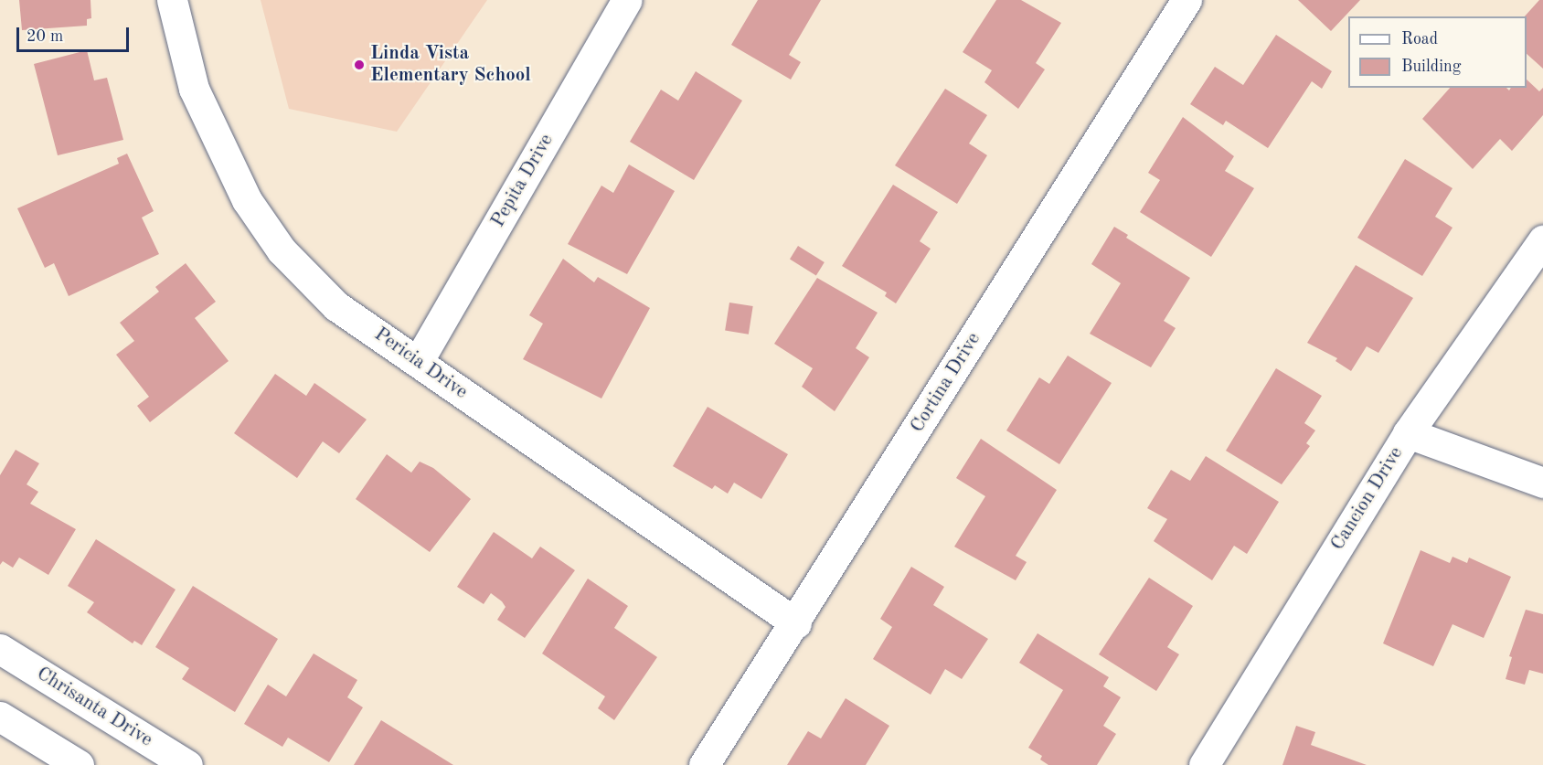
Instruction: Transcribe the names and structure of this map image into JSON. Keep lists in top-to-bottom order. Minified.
{"streets":{"street":["Pepita Drive","Pericia Drive","Cortina Drive","Cancion Drive","Chrisanta Drive"]},"crossings":[["Pepita Drive","Pericia Drive"],["Pericia Drive","Cortina Drive"]],"places":["Linda Vista Elementary School"],"legend":["Road","Building"],"scale_bar":"20 m"}
